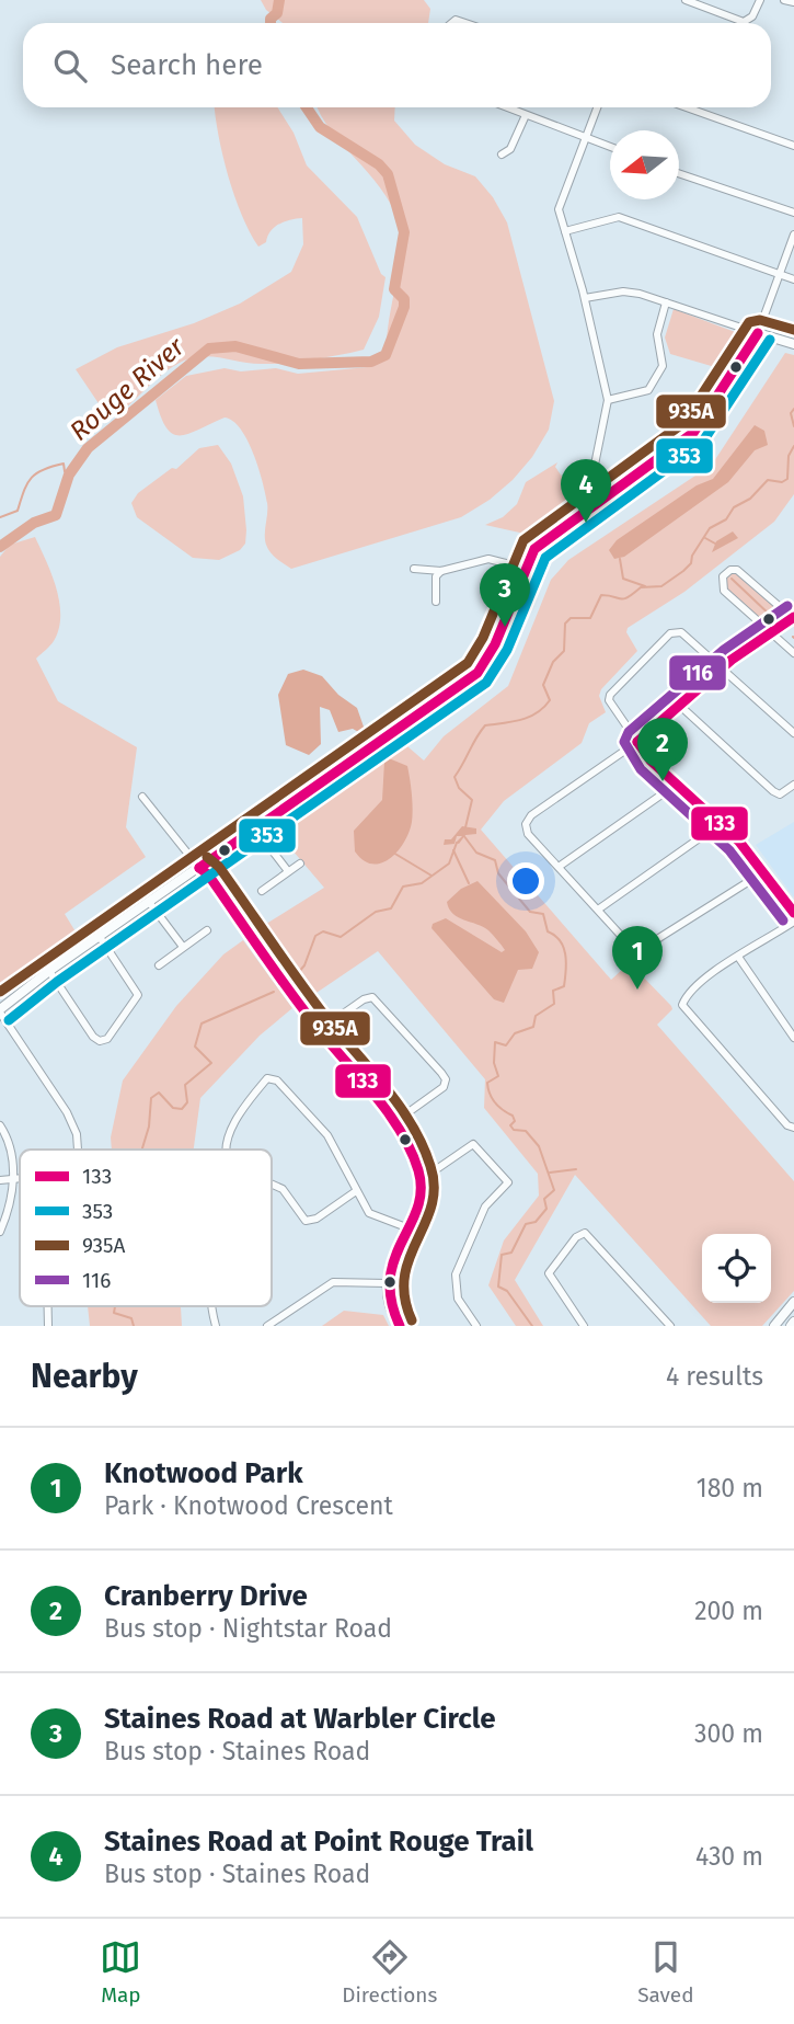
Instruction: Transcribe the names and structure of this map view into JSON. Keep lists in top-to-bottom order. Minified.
{"water":["Rouge River"],"lines":["transit line 935A","transit line 133","transit line 353","transit line 116"],"legend":["133","353","935A","116"],"north":"left","page":{"search":"Search here","pins":["4","3","2","1"],"heading":["Nearby","4 results"],"list":[{"mark":"1","name":"Knotwood Park","note":"Park · Knotwood Crescent","value":"180 m"},{"mark":"2","name":"Cranberry Drive","note":"Bus stop · Nightstar Road","value":"200 m"},{"mark":"3","name":"Staines Road at Warbler Circle","note":"Bus stop · Staines Road","value":"300 m"},{"mark":"4","name":"Staines Road at Point Rouge Trail","note":"Bus stop · Staines Road","value":"430 m"}],"nav":["Map","Directions","Saved"]}}
